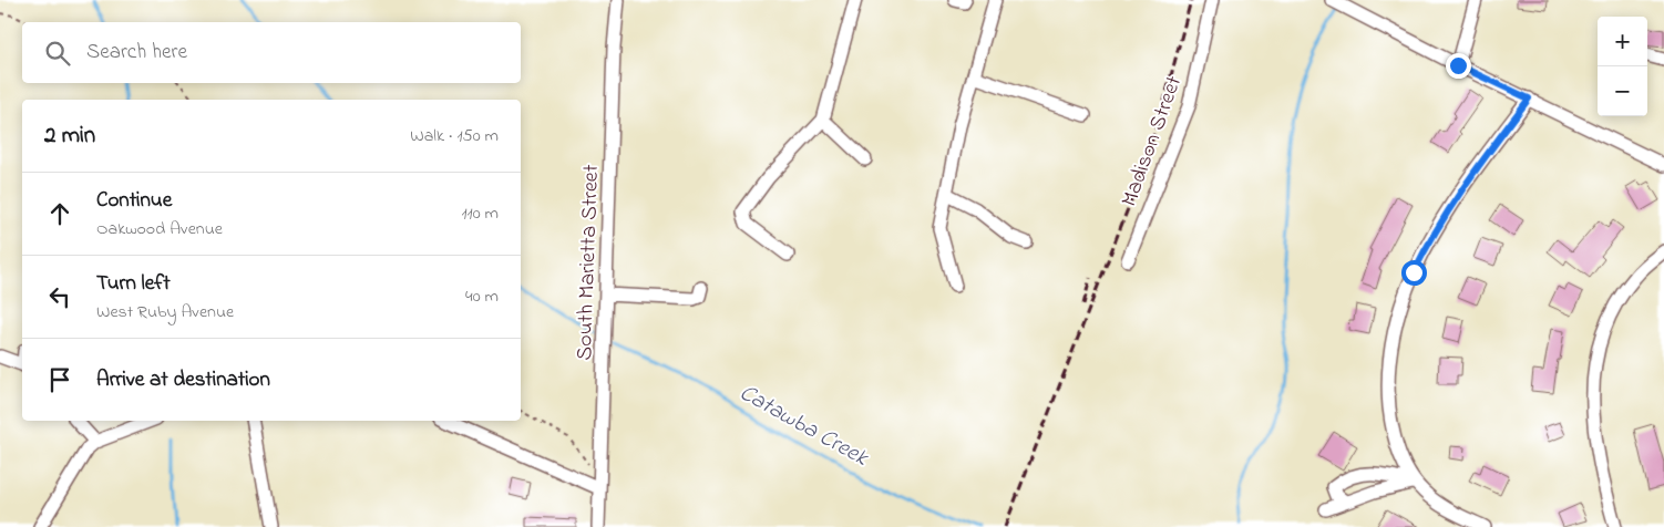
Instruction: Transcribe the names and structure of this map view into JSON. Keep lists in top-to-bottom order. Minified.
{"streets":{"street":["Madison Street","South Marietta Street"]},"water":["Catawba Creek"],"page":{"map_buttons":["+","−"],"search":"Search here","heading":["2 min","Walk · 150 m"],"list":[["Continue","Oakwood Avenue","110 m"],["Turn left","West Ruby Avenue","40 m"],"Arrive at destination"]}}
